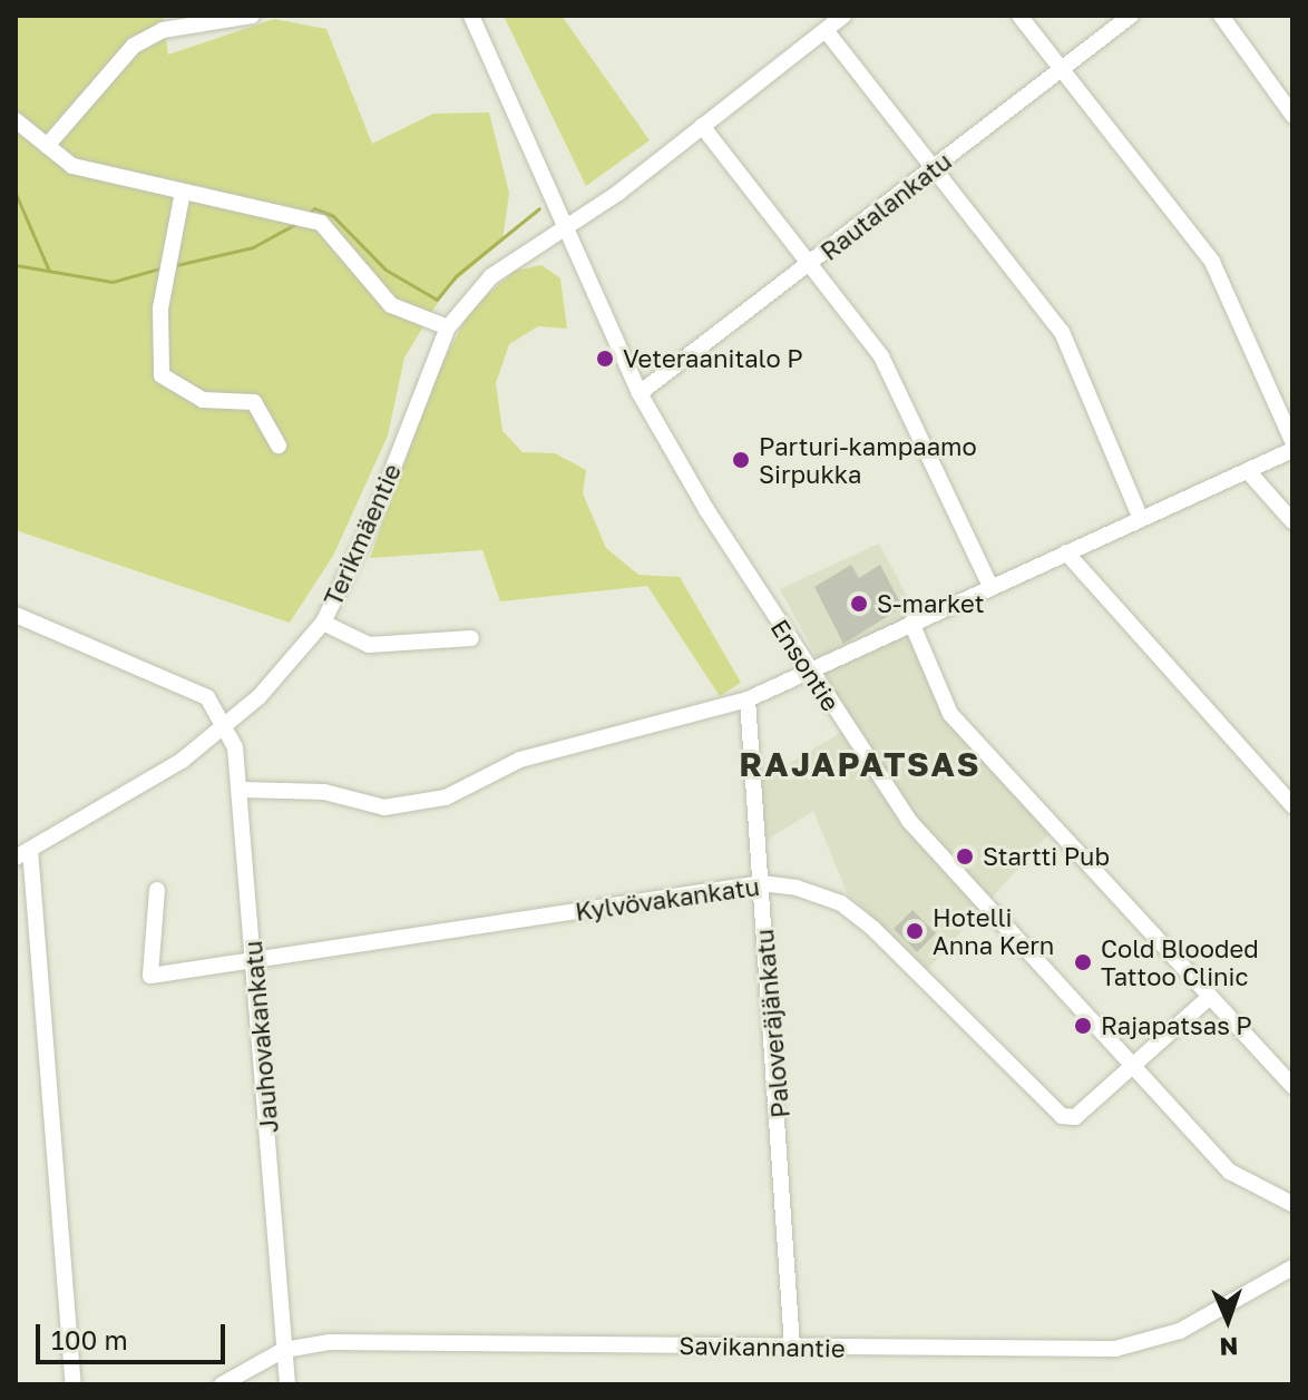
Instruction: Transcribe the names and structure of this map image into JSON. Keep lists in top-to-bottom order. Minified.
{"streets":{"street":["Rautalankatu","Terikmäentie","Ensontie","Kylvövakankatu","Paloveräjänkatu","Jauhovakankatu","Savikannantie"]},"crossings":[["Rautalankatu","Ensontie"],["Terikmäentie","Ensontie"],["Terikmäentie","Jauhovakankatu"],["Ensontie","Kylvövakankatu"],["Kylvövakankatu","Paloveräjänkatu"],["Kylvövakankatu","Jauhovakankatu"],["Paloveräjänkatu","Savikannantie"],["Jauhovakankatu","Savikannantie"]],"districts":["RAJAPATSAS"],"places":["Veteraanitalo P","Parturi-kampaamo Sirpukka","S-market","Startti Pub","Hotelli Anna Kern","Cold Blooded Tattoo Clinic","Rajapatsas P"],"scale_bar":"100 m","north":"bottom"}
